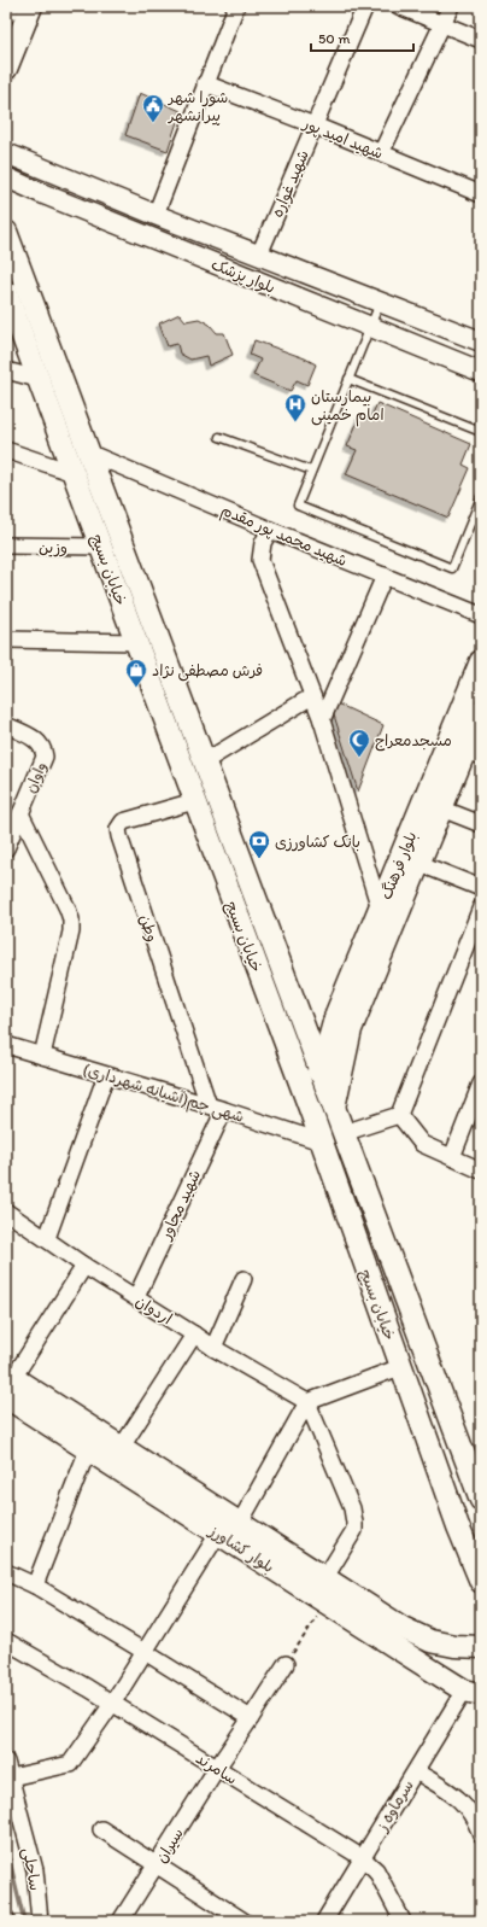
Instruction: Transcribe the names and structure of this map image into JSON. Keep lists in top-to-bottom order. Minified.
{"streets":{"main road":["خیابان بسیج","بلوار فرهنگ","بلوار کشاورز"],"street":["شهید امید پور","شهید غواره","بلوار پزشک","شهید محمد پور مقدم","وزین","واوان","وطن","شهی چم(آشیانه شهرداری)","شهید مجاور","اردوان","سامرند","سرماوه ز","سیران","ساحلی"]},"crossings":[["شهید امید پور","شهید غواره"],["شهید غواره","بلوار پزشک"],["شهید محمد پور مقدم","خیابان بسیج"],["وزین","خیابان بسیج"],["خیابان بسیج","بلوار فرهنگ"],["خیابان بسیج","وطن"],["خیابان بسیج","شهی چم(آشیانه شهرداری)"],["وطن","شهی چم(آشیانه شهرداری)"],["شهی چم(آشیانه شهرداری)","شهید مجاور"],["شهید مجاور","اردوان"],["بلوار کشاورز","سرماوه ز"],["سامرند","سرماوه ز"],["سامرند","سیران"]],"places":{"public building":["شورا شهر پیرانشهر"],"hospital":["بیمارستان امام خمینی"],"shop":["فرش مصطفی نژاد"],"mosque":["مسجدمعراج"],"bank":["بانک کشاورزی"]},"scale_bar":"50 m"}
